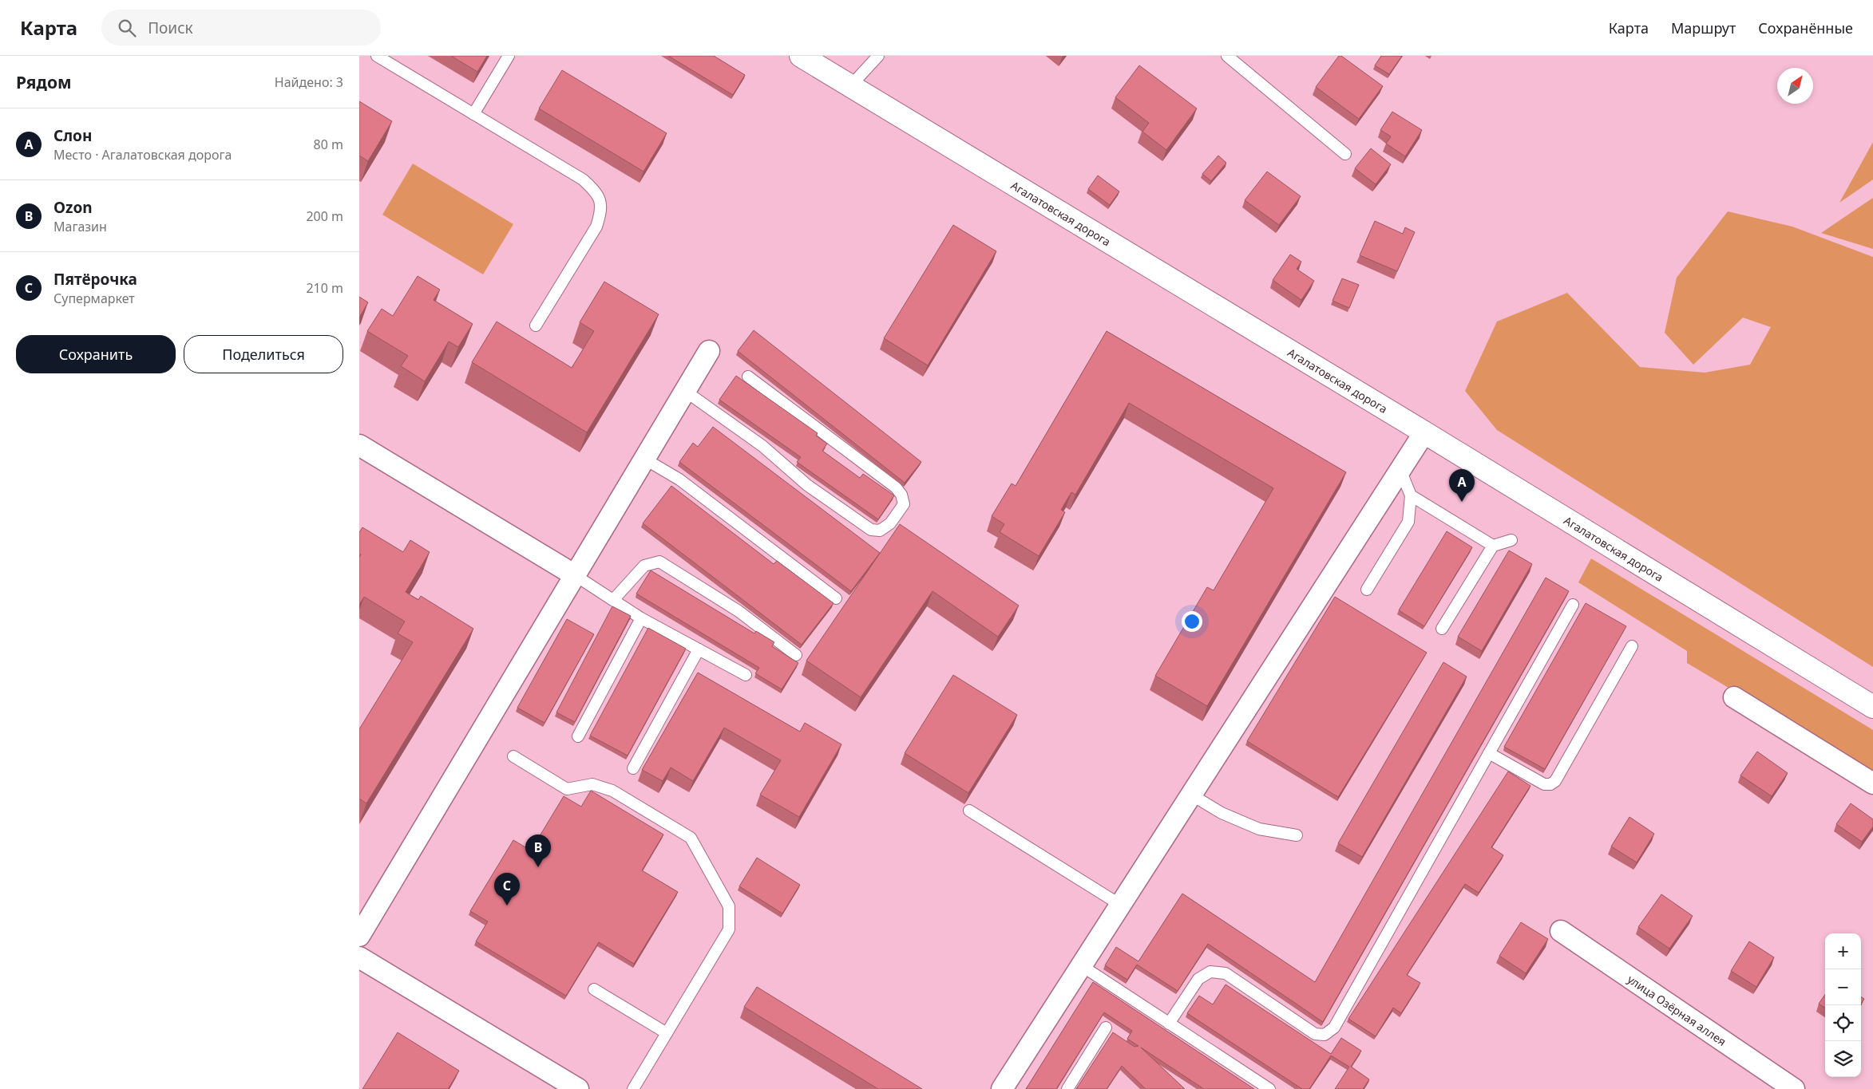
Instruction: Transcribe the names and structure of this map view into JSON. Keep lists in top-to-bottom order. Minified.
{"streets":{"main road":["Агалатовская дорога"],"street":["улица Озёрная аллея"]},"north":"top right","page":{"header":"Карта","search":"Поиск","nav":["Карта","Маршрут","Сохранённые"],"heading":["Рядом","Найдено: 3"],"list":[{"mark":"A","name":"Слон","note":"Место · Агалатовская дорога","value":"80 m"},{"mark":"B","name":"Ozon","note":"Магазин","value":"200 m"},{"mark":"C","name":"Пятёрочка","note":"Супермаркет","value":"210 m"}],"buttons":["Сохранить","Поделиться"],"pins":["A","B","C"],"map_buttons":["+","−"]}}
